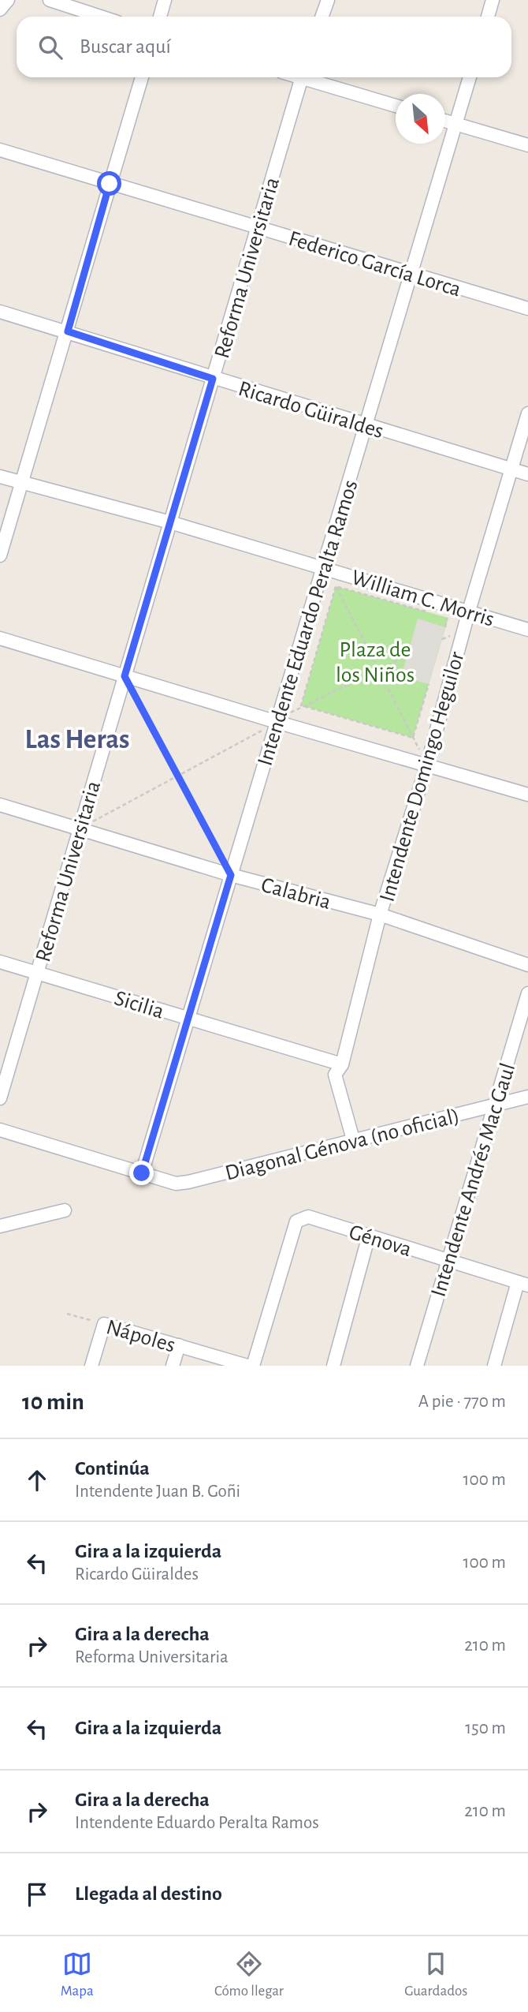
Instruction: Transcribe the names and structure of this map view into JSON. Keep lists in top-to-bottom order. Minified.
{"streets":{"street":["Federico García Lorca","Reforma Universitaria","Ricardo Güiraldes","William C. Morris","Intendente Eduardo Peralta Ramos","Intendente Domingo Heguilor","Calabria","Sicilia","Diagonal Génova (no oficial)","Intendente Andrés Mac Gaul","Génova","Nápoles"]},"crossings":[["Federico García Lorca","Reforma Universitaria"],["Federico García Lorca","Intendente Eduardo Peralta Ramos"],["Reforma Universitaria","Ricardo Güiraldes"],["Reforma Universitaria","William C. Morris"],["Reforma Universitaria","Calabria"],["Reforma Universitaria","Sicilia"],["Ricardo Güiraldes","Intendente Eduardo Peralta Ramos"],["Ricardo Güiraldes","Intendente Domingo Heguilor"],["William C. Morris","Intendente Eduardo Peralta Ramos"],["William C. Morris","Intendente Domingo Heguilor"],["Intendente Eduardo Peralta Ramos","Calabria"],["Intendente Eduardo Peralta Ramos","Sicilia"],["Intendente Eduardo Peralta Ramos","Diagonal Génova (no oficial)"],["Intendente Domingo Heguilor","Calabria"],["Intendente Domingo Heguilor","Sicilia"],["Intendente Domingo Heguilor","Diagonal Génova (no oficial)"],["Diagonal Génova (no oficial)","Intendente Andrés Mac Gaul"],["Intendente Andrés Mac Gaul","Génova"]],"districts":["Las Heras"],"parks":["Plaza de los Niños"],"north":"bottom right","page":{"search":"Buscar aquí","heading":["10 min","A pie · 770 m"],"list":[["Continúa","Intendente Juan B. Goñi","100 m"],["Gira a la izquierda","Ricardo Güiraldes","100 m"],["Gira a la derecha","Reforma Universitaria","210 m"],["Gira a la izquierda","150 m"],["Gira a la derecha","Intendente Eduardo Peralta Ramos","210 m"],"Llegada al destino"],"nav":["Mapa","Cómo llegar","Guardados"]}}
